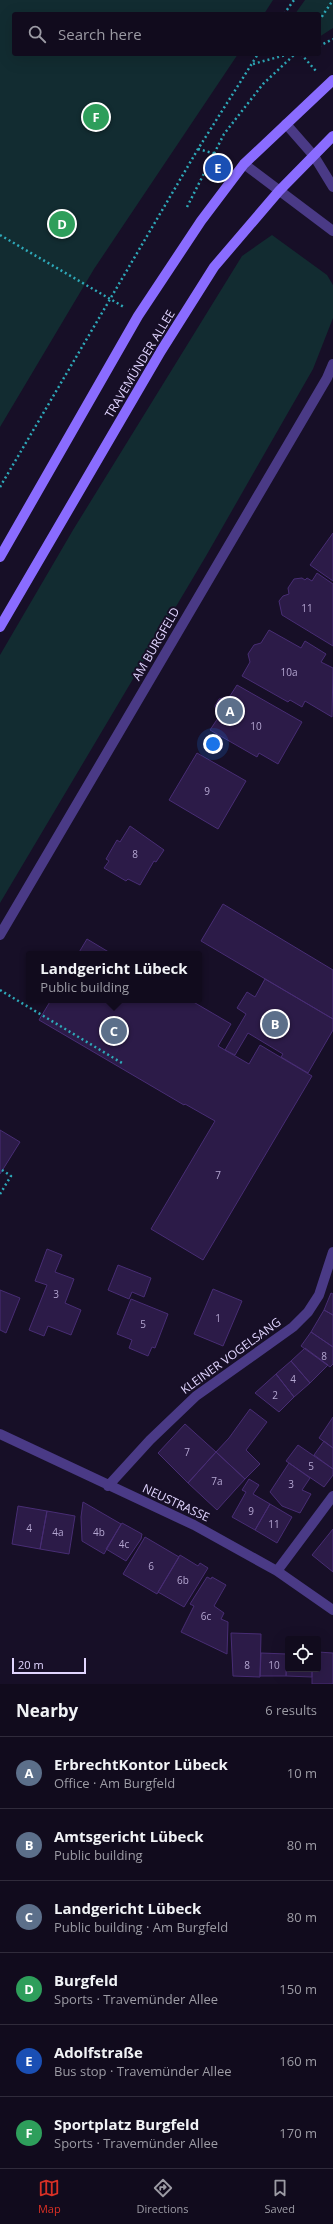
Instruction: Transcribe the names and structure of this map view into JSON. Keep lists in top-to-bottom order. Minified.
{"streets":{"main road":["TRAVEMÜNDER ALLEE"],"street":["AM BURGFELD","KLEINER VOGELSANG","NEUSTRASSE"]},"crossings":[["KLEINER VOGELSANG","NEUSTRASSE"]],"house_numbers":["11","10a","10","9","8","7","3","1","5","8","4","2","7","5","7a","3","9","11","4","4a","4b","4c","6","6b","6c","8","10"],"scale_bar":"20 m","page":{"search":"Search here","pins":["F","E","D","A","B","C"],"popup":["Landgericht Lübeck","Public building"],"scale":"20 m","heading":["Nearby","6 results"],"list":[{"mark":"A","name":"ErbrechtKontor Lübeck","note":"Office · Am Burgfeld","value":"10 m"},{"mark":"B","name":"Amtsgericht Lübeck","note":"Public building","value":"80 m"},{"mark":"C","name":"Landgericht Lübeck","note":"Public building · Am Burgfeld","value":"80 m"},{"mark":"D","name":"Burgfeld","note":"Sports · Travemünder Allee","value":"150 m"},{"mark":"E","name":"Adolfstraße","note":"Bus stop · Travemünder Allee","value":"160 m"},{"mark":"F","name":"Sportplatz Burgfeld","note":"Sports · Travemünder Allee","value":"170 m"}],"nav":["Map","Directions","Saved"]}}
